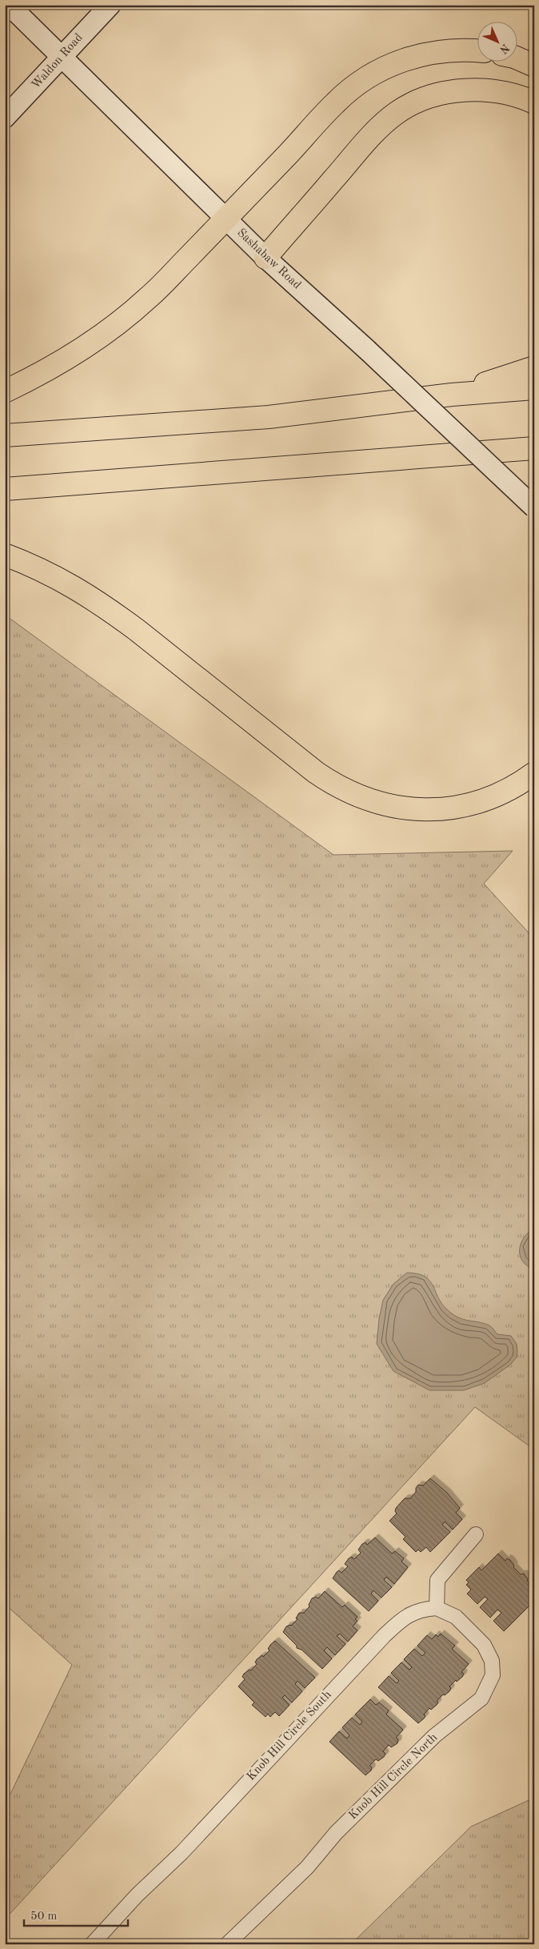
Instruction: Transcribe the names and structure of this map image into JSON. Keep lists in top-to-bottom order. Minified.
{"streets":{"main road":["Waldon Road","Sashabaw Road"],"street":["Knob Hill Circle South","Knob Hill Circle North"]},"crossings":[["Waldon Road","Sashabaw Road"],["Knob Hill Circle South","Knob Hill Circle North"]],"scale_bar":"50 m","north":"bottom right"}
